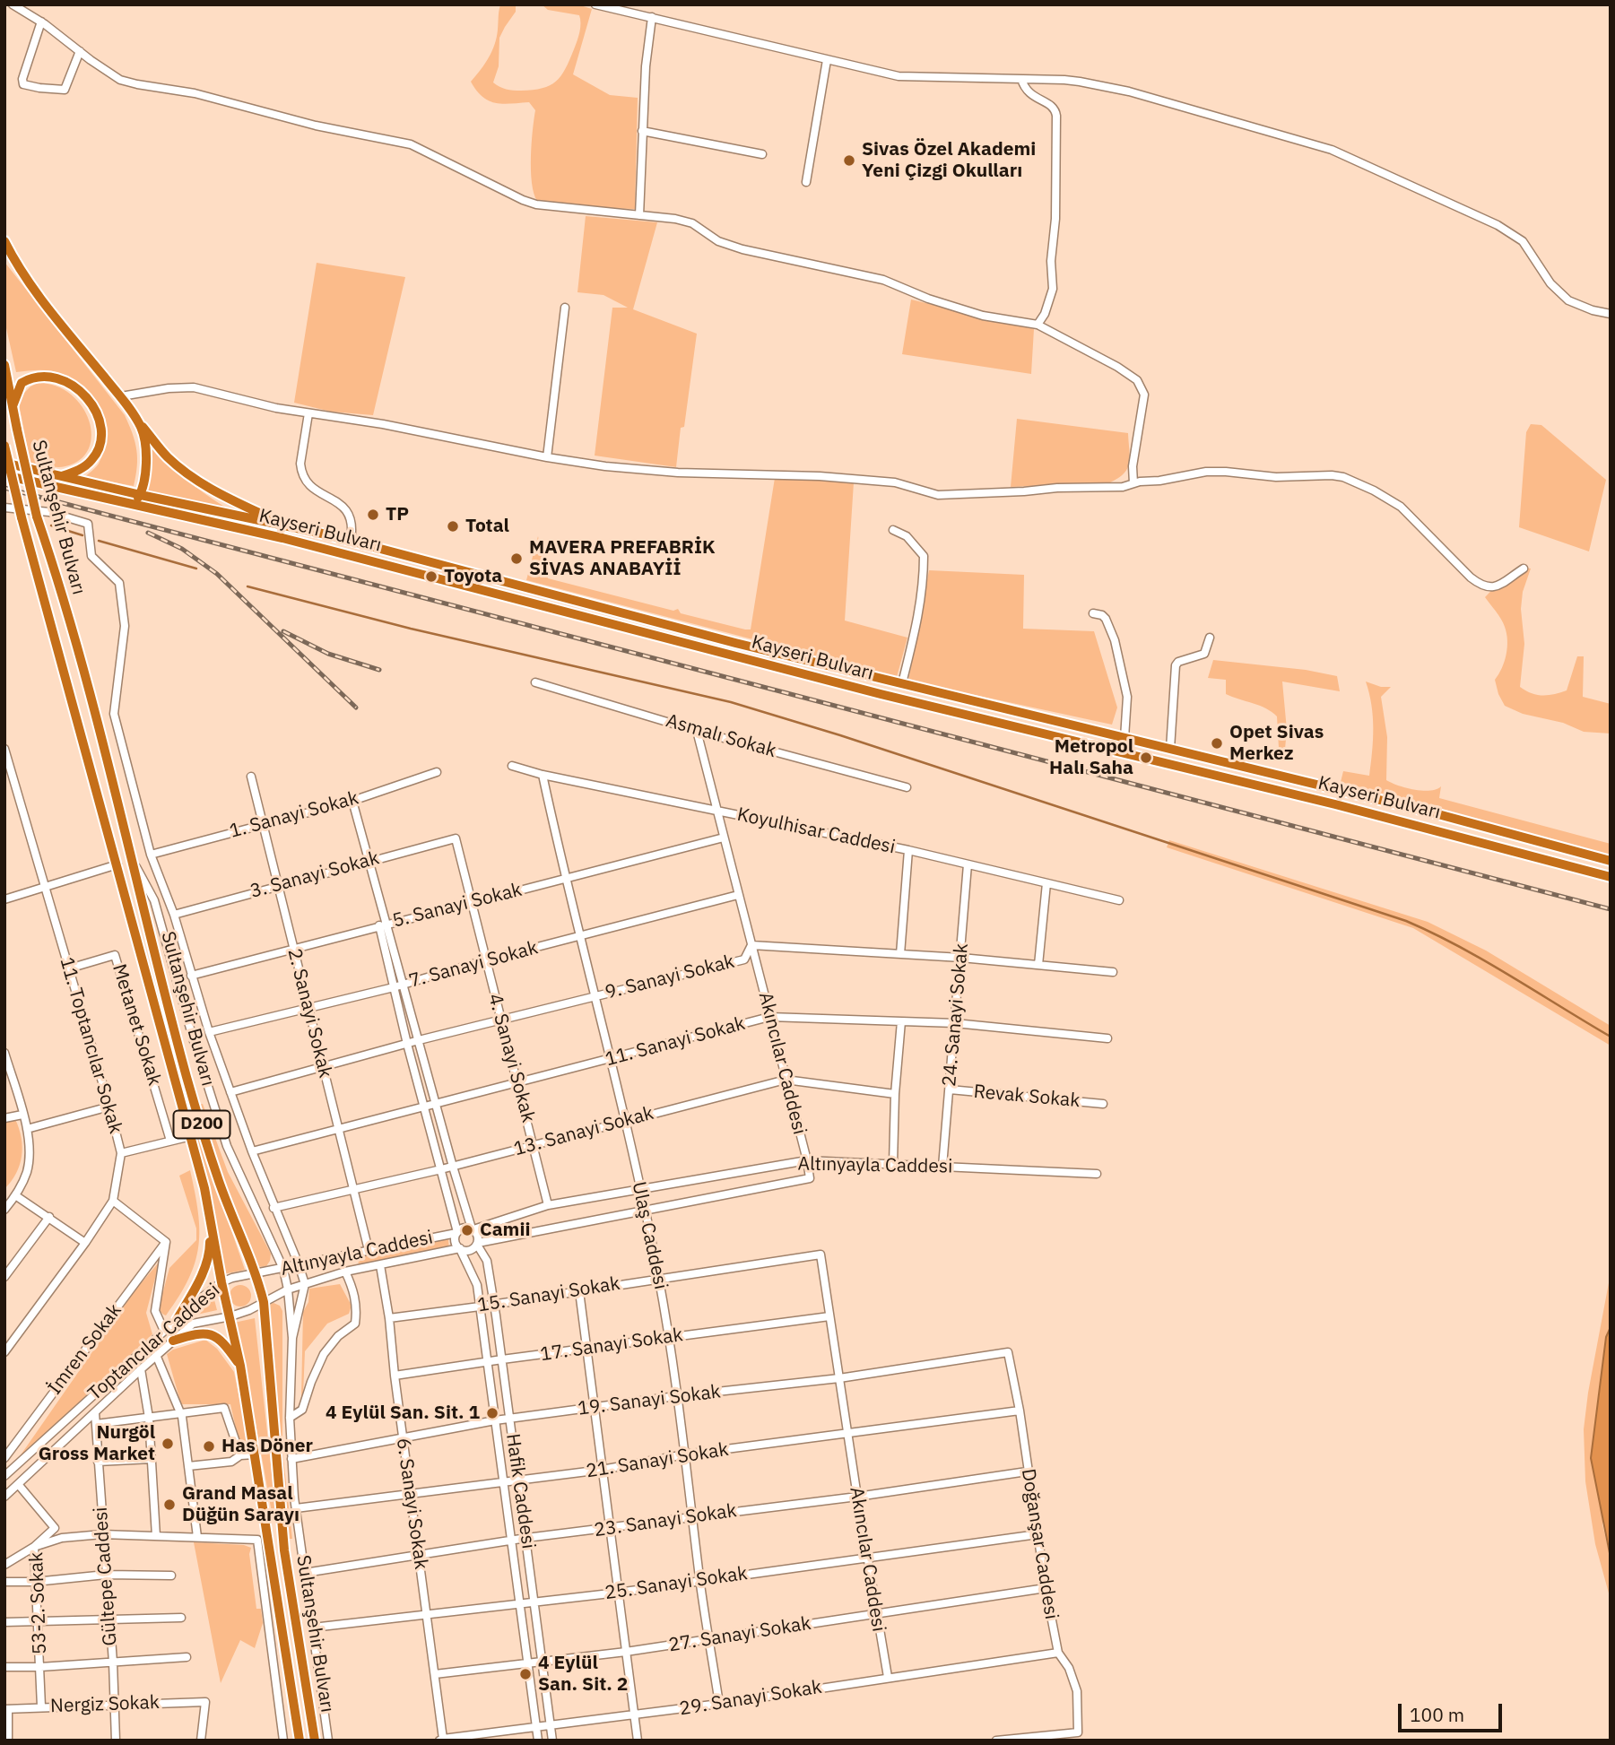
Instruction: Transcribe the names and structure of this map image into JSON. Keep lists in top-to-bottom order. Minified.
{"streets":{"highway":["Sultanşehir Bulvarı","Kayseri Bulvarı","D200"],"street":["Asmalı Sokak","1. Sanayi Sokak","Koyulhisar Caddesi","3. Sanayi Sokak","5. Sanayi Sokak","7. Sanayi Sokak","9. Sanayi Sokak","2. Sanayi Sokak","24. Sanayi Sokak","Metanet Sokak","11. Sanayi Sokak","11. Toptancılar Sokak","4. Sanayi Sokak","Akıncılar Caddesi","Revak Sokak","13. Sanayi Sokak","Altınyayla Caddesi","Ulaş Caddesi","15. Sanayi Sokak","Toptancılar Caddesi","17. Sanayi Sokak","İmren Sokak","19. Sanayi Sokak","21. Sanayi Sokak","Hafik Caddesi","6. Sanayi Sokak","23. Sanayi Sokak","Doğanşar Caddesi","Gültepe Caddesi","25. Sanayi Sokak","53-2. Sokak","27. Sanayi Sokak","29. Sanayi Sokak","Nergiz Sokak"]},"crossings":[["Sultanşehir Bulvarı","Altınyayla Caddesi"],["Sultanşehir Bulvarı","Toptancılar Caddesi"],["Asmalı Sokak","Akıncılar Caddesi"],["1. Sanayi Sokak","2. Sanayi Sokak"],["Koyulhisar Caddesi","24. Sanayi Sokak"],["Koyulhisar Caddesi","Akıncılar Caddesi"],["Koyulhisar Caddesi","Ulaş Caddesi"],["3. Sanayi Sokak","2. Sanayi Sokak"],["3. Sanayi Sokak","4. Sanayi Sokak"],["5. Sanayi Sokak","2. Sanayi Sokak"],["5. Sanayi Sokak","4. Sanayi Sokak"],["5. Sanayi Sokak","Akıncılar Caddesi"],["5. Sanayi Sokak","Ulaş Caddesi"],["7. Sanayi Sokak","2. Sanayi Sokak"],["7. Sanayi Sokak","4. Sanayi Sokak"],["7. Sanayi Sokak","Akıncılar Caddesi"],["7. Sanayi Sokak","Ulaş Caddesi"],["9. Sanayi Sokak","2. Sanayi Sokak"],["9. Sanayi Sokak","24. Sanayi Sokak"],["9. Sanayi Sokak","4. Sanayi Sokak"],["9. Sanayi Sokak","Akıncılar Caddesi"],["9. Sanayi Sokak","Ulaş Caddesi"],["2. Sanayi Sokak","11. Sanayi Sokak"],["2. Sanayi Sokak","13. Sanayi Sokak"],["2. Sanayi Sokak","Altınyayla Caddesi"],["24. Sanayi Sokak","11. Sanayi Sokak"],["24. Sanayi Sokak","Revak Sokak"],["24. Sanayi Sokak","Altınyayla Caddesi"],["Metanet Sokak","11. Toptancılar Sokak"],["11. Sanayi Sokak","4. Sanayi Sokak"],["11. Sanayi Sokak","Akıncılar Caddesi"],["11. Sanayi Sokak","Ulaş Caddesi"],["4. Sanayi Sokak","13. Sanayi Sokak"],["4. Sanayi Sokak","Altınyayla Caddesi"],["Akıncılar Caddesi","13. Sanayi Sokak"],["Akıncılar Caddesi","Altınyayla Caddesi"],["Akıncılar Caddesi","15. Sanayi Sokak"],["Akıncılar Caddesi","17. Sanayi Sokak"],["Akıncılar Caddesi","19. Sanayi Sokak"],["Akıncılar Caddesi","21. Sanayi Sokak"],["Akıncılar Caddesi","23. Sanayi Sokak"],["Akıncılar Caddesi","25. Sanayi Sokak"],["Akıncılar Caddesi","27. Sanayi Sokak"],["Akıncılar Caddesi","29. Sanayi Sokak"],["13. Sanayi Sokak","Ulaş Caddesi"],["Altınyayla Caddesi","Ulaş Caddesi"],["Altınyayla Caddesi","Toptancılar Caddesi"],["Altınyayla Caddesi","Hafik Caddesi"],["Altınyayla Caddesi","6. Sanayi Sokak"],["Ulaş Caddesi","15. Sanayi Sokak"],["Ulaş Caddesi","17. Sanayi Sokak"],["Ulaş Caddesi","19. Sanayi Sokak"],["Ulaş Caddesi","21. Sanayi Sokak"],["Ulaş Caddesi","23. Sanayi Sokak"],["Ulaş Caddesi","25. Sanayi Sokak"],["Ulaş Caddesi","27. Sanayi Sokak"],["Ulaş Caddesi","29. Sanayi Sokak"],["15. Sanayi Sokak","Hafik Caddesi"],["15. Sanayi Sokak","6. Sanayi Sokak"],["Toptancılar Caddesi","Gültepe Caddesi"],["Toptancılar Caddesi","53-2. Sokak"],["17. Sanayi Sokak","Hafik Caddesi"],["17. Sanayi Sokak","6. Sanayi Sokak"],["19. Sanayi Sokak","Hafik Caddesi"],["19. Sanayi Sokak","6. Sanayi Sokak"],["19. Sanayi Sokak","Doğanşar Caddesi"],["21. Sanayi Sokak","Hafik Caddesi"],["21. Sanayi Sokak","6. Sanayi Sokak"],["21. Sanayi Sokak","Doğanşar Caddesi"],["Hafik Caddesi","23. Sanayi Sokak"],["Hafik Caddesi","25. Sanayi Sokak"],["Hafik Caddesi","27. Sanayi Sokak"],["Hafik Caddesi","29. Sanayi Sokak"],["6. Sanayi Sokak","23. Sanayi Sokak"],["6. Sanayi Sokak","25. Sanayi Sokak"],["6. Sanayi Sokak","27. Sanayi Sokak"],["6. Sanayi Sokak","29. Sanayi Sokak"],["23. Sanayi Sokak","Doğanşar Caddesi"],["Doğanşar Caddesi","25. Sanayi Sokak"],["Doğanşar Caddesi","27. Sanayi Sokak"],["Doğanşar Caddesi","29. Sanayi Sokak"],["Gültepe Caddesi","Nergiz Sokak"],["53-2. Sokak","Nergiz Sokak"]],"places":["Sivas Özel Akademi Yeni Çizgi Okulları","TP","Total","MAVERA PREFABRİK SİVAS ANABAYİİ","Toyota","Opet Sivas Merkez","Metropol Halı Saha","Camii","4 Eylül San. Sit. 1","Nurgöl Gross Market","Has Döner","Grand Masal Düğün Sarayı","4 Eylül San. Sit. 2"],"scale_bar":"100 m"}
